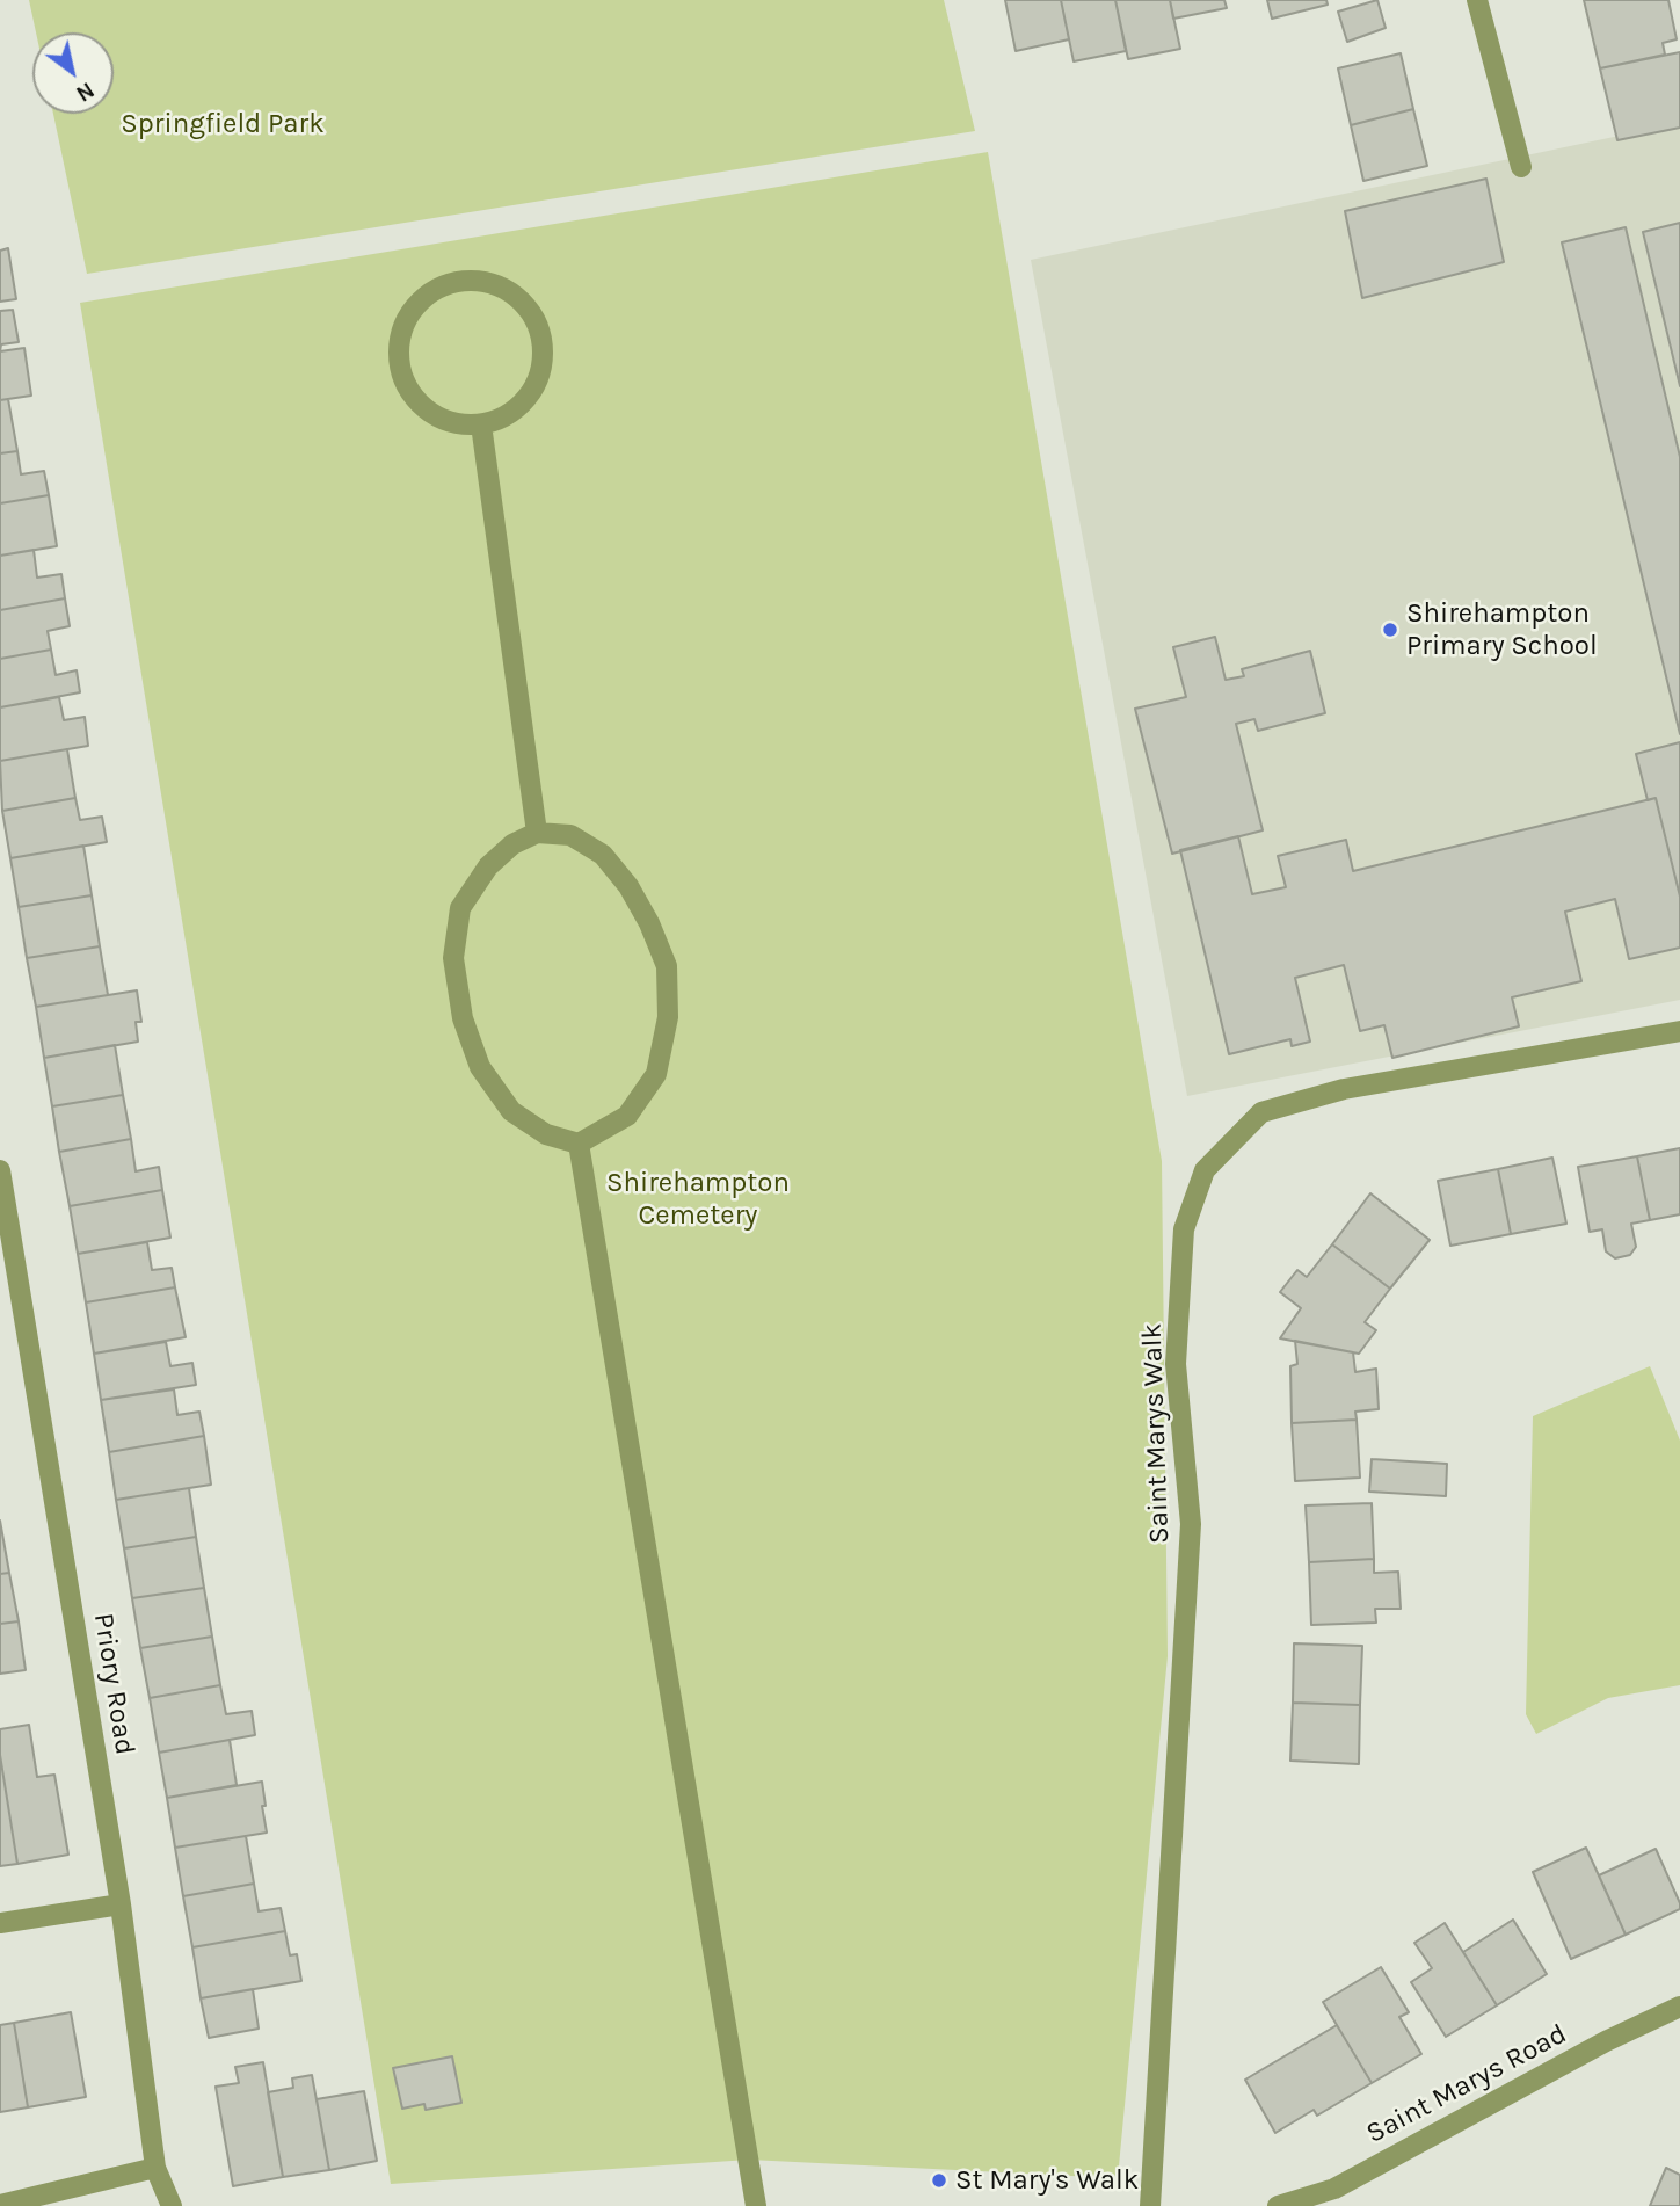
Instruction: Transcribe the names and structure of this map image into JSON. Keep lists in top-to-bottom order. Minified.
{"streets":{"street":["Saint Marys Walk","Priory Road","Saint Marys Road"]},"parks":["Springfield Park","Shirehampton Cemetery"],"places":["Shirehampton Primary School","St Mary's Walk"],"north":"bottom right"}
